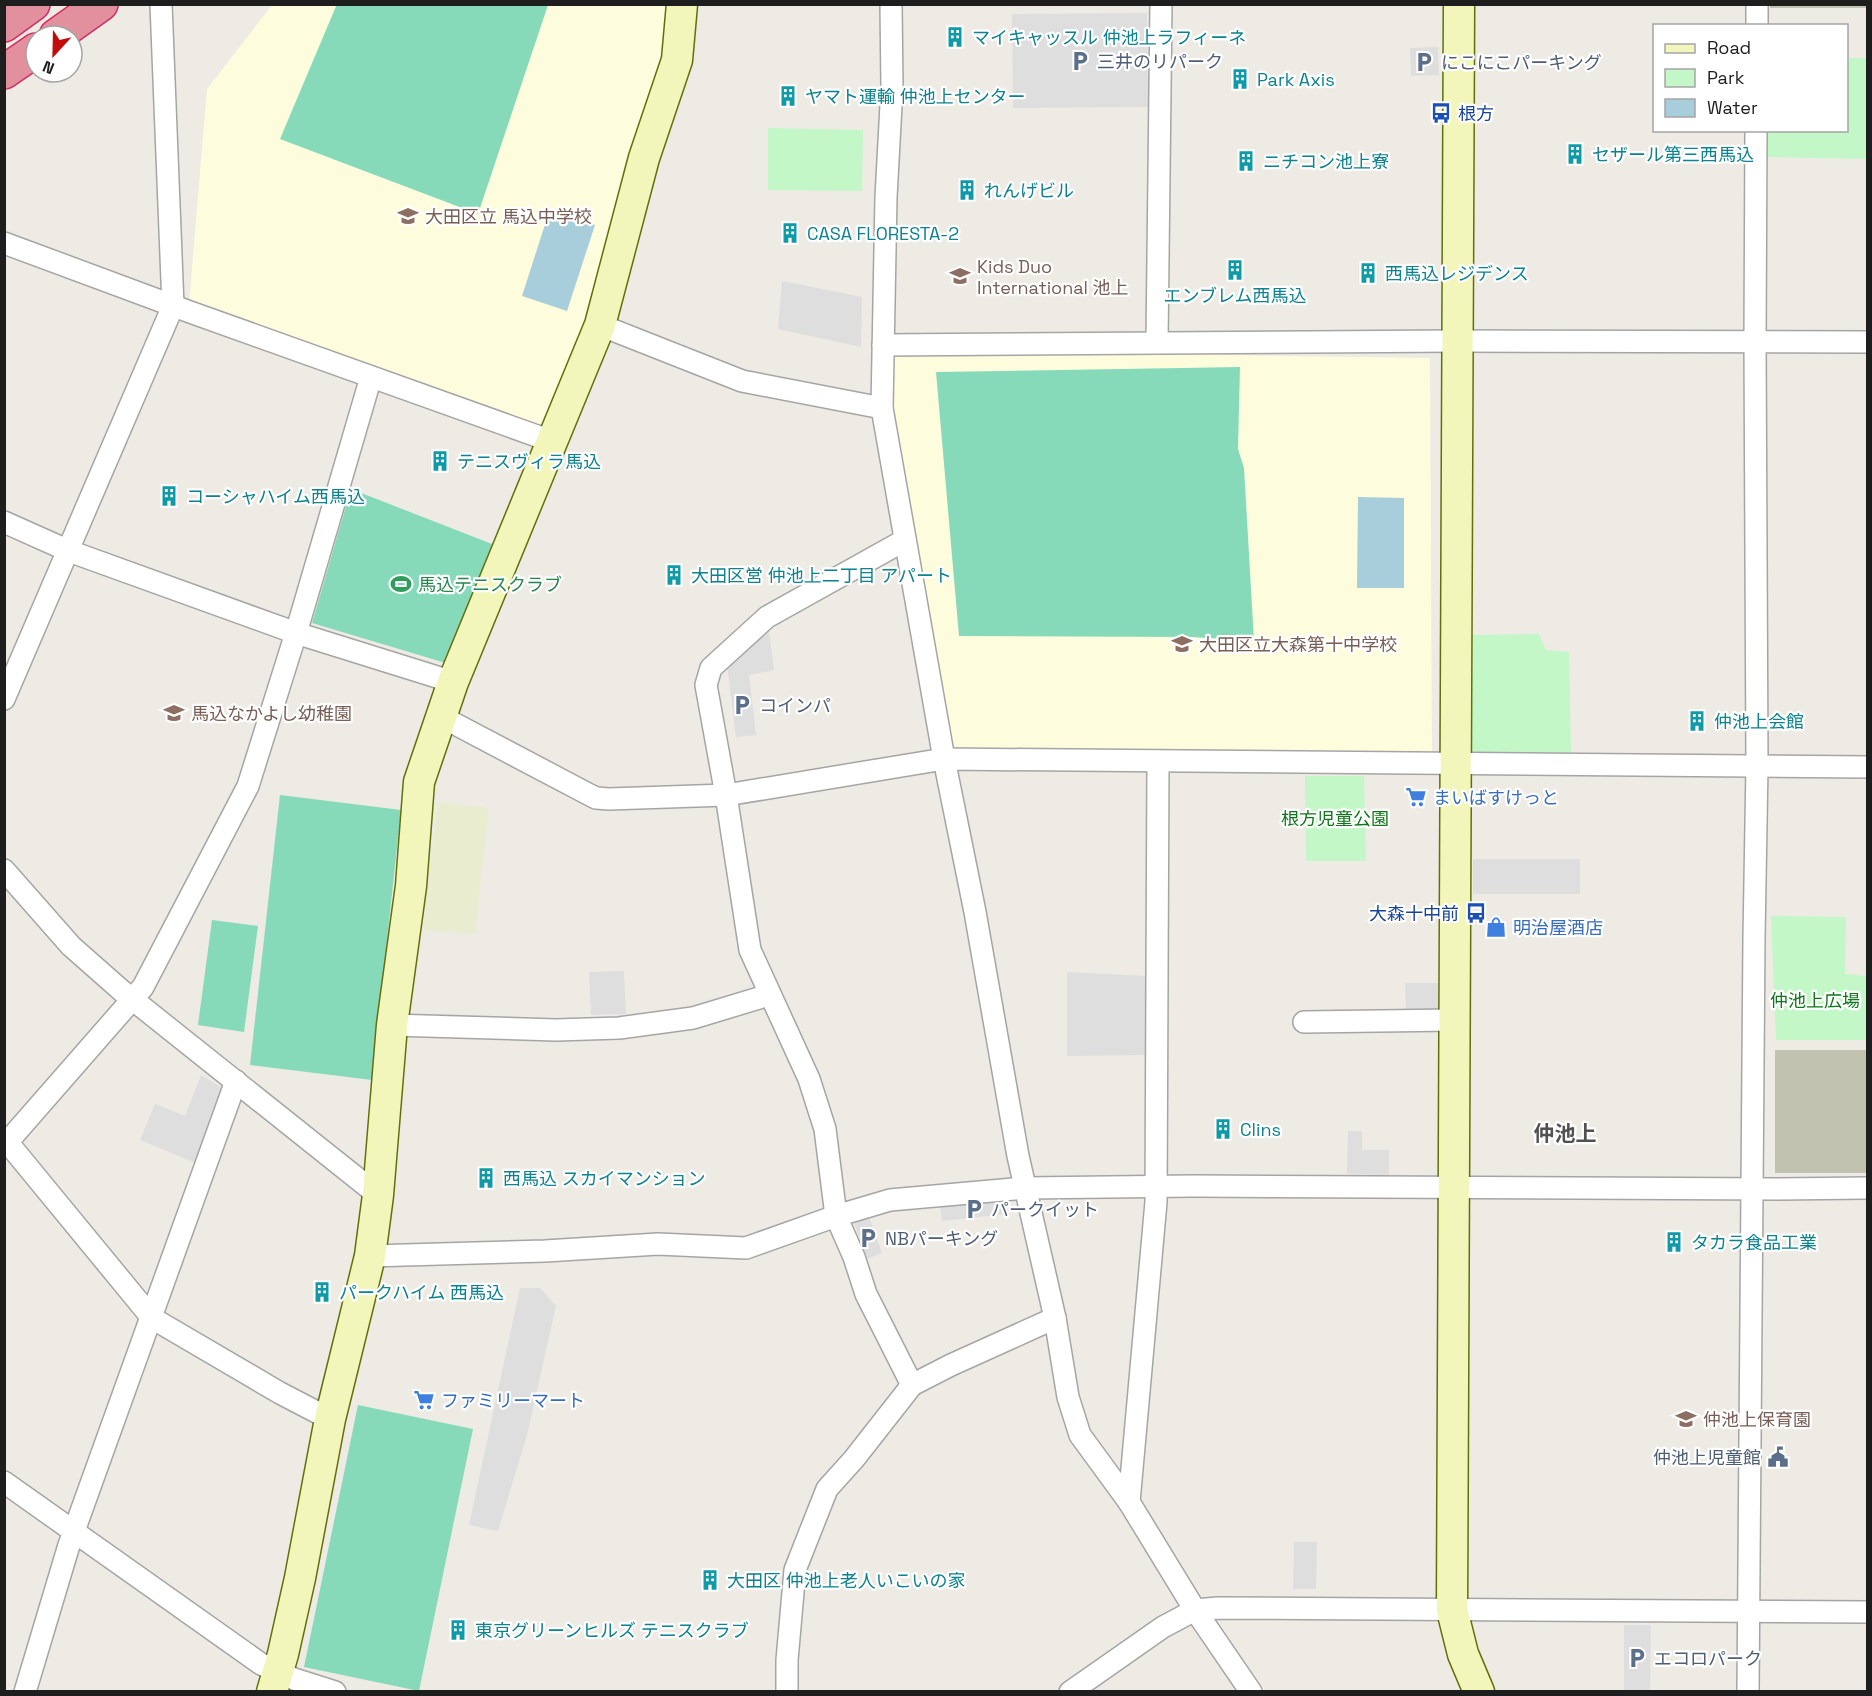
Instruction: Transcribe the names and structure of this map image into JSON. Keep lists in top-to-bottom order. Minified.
{"districts":["仲池上"],"parks":["根方児童公園","仲池上広場"],"places":{"building":["マイキャッスル 仲池上ラフィーネ","Park Axis","ヤマト運輸 仲池上センター","セザール第三西馬込","ニチコン池上寮","れんげビル","CASA FLORESTA-2","エンブレム西馬込","西馬込レジデンス","テニスヴィラ馬込","コーシャハイム西馬込","大田区営 仲池上二丁目 アパート","仲池上会館","Clins","西馬込 スカイマンション","タカラ食品工業","パークハイム 西馬込","大田区 仲池上老人いこいの家","東京グリーンヒルズ テニスクラブ"],"parking":["三井のリパーク","にこにこパーキング","コインパ","パークイット","NBパーキング","エコロパーク"],"bus stop":["根方","大森十中前"],"school or university":["大田区立 馬込中学校","Kids Duo International 池上","大田区立大森第十中学校","馬込なかよし幼稚園","仲池上保育園"],"sports":["馬込テニスクラブ"],"supermarket":["まいばすけっと","ファミリーマート"],"shop":["明治屋酒店"],"public building":["仲池上児童館"]},"legend":["Road","Park","Water"],"north":"bottom"}
